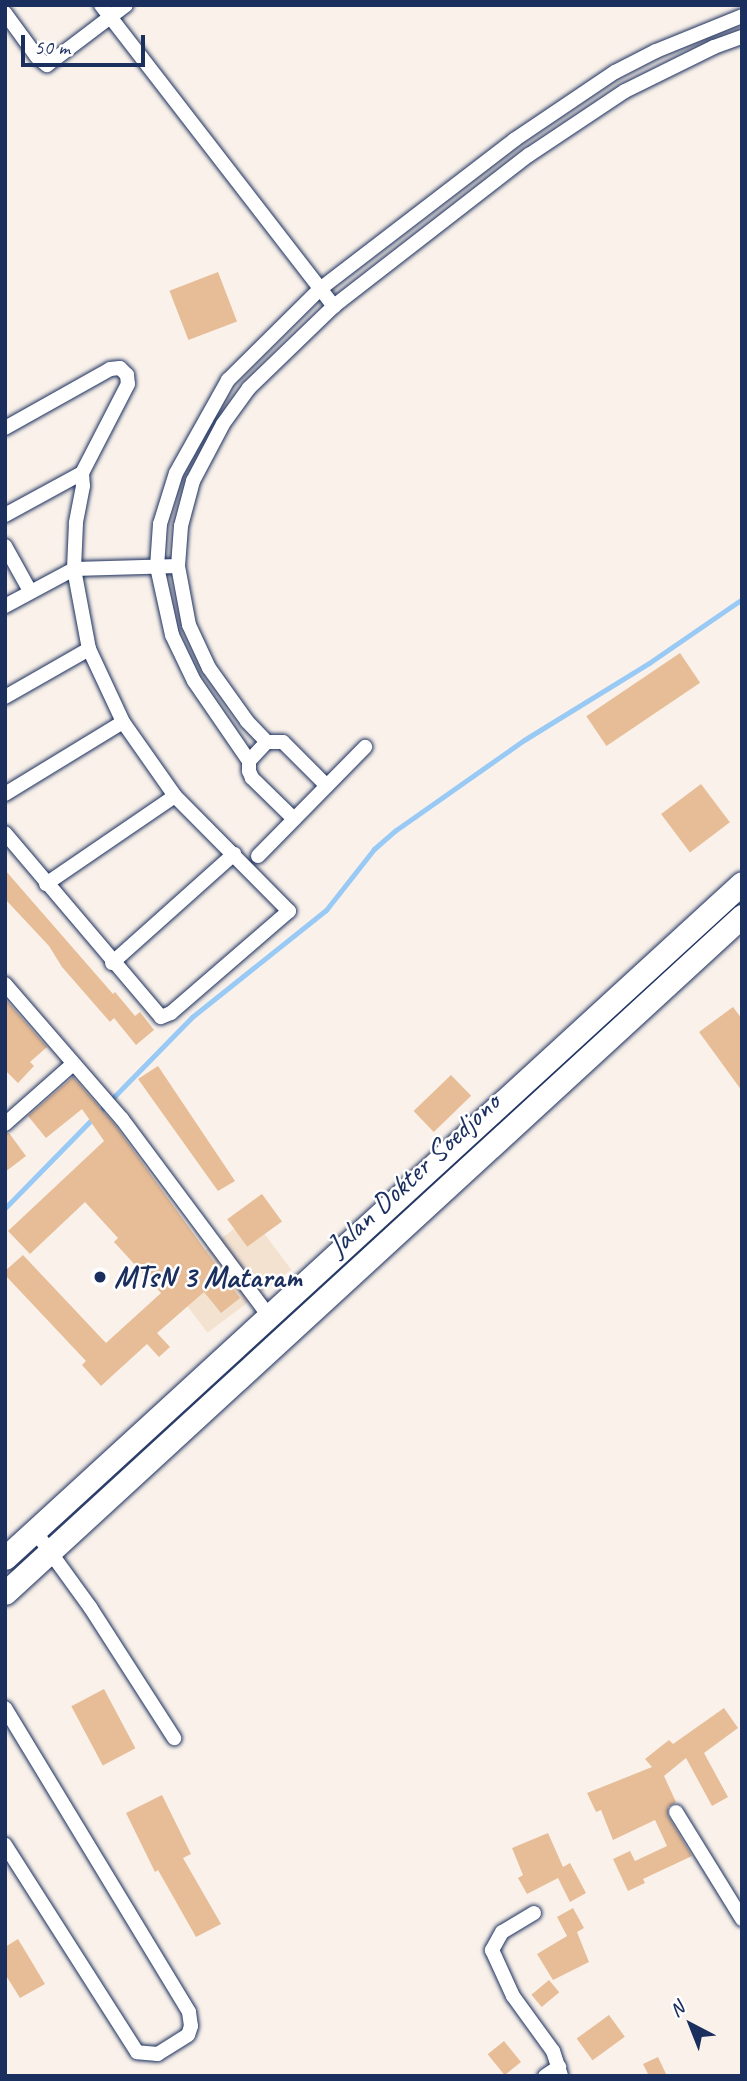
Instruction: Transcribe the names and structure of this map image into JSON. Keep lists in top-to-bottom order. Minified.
{"streets":{"highway":["Jalan Dokter Soedjono"]},"places":["MTsN 3 Mataram"],"scale_bar":"50 m","north":"top left"}
